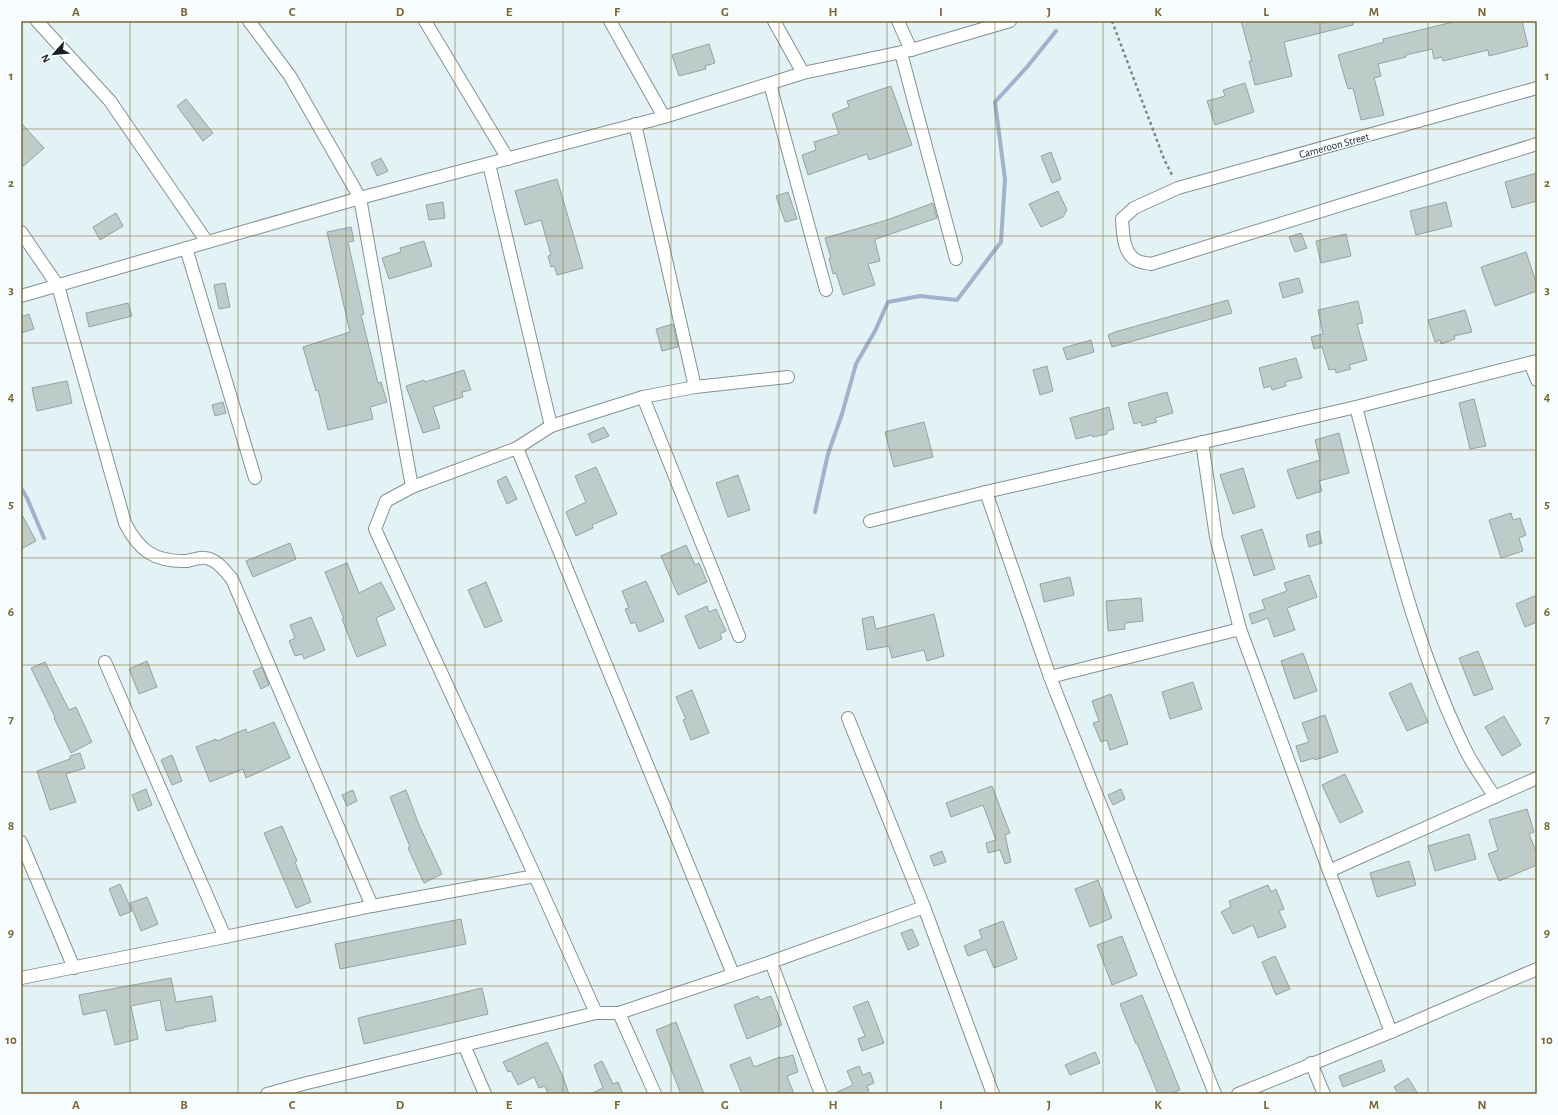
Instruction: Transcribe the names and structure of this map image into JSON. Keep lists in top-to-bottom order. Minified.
{"streets":{"street":["Cameroon Street"]},"north":"bottom left","grid":{"columns":["A","B","C","D","E","F","G","H","I","J","K","L","M","N"],"rows":["1","2","3","4","5","6","7","8","9","10"]}}
